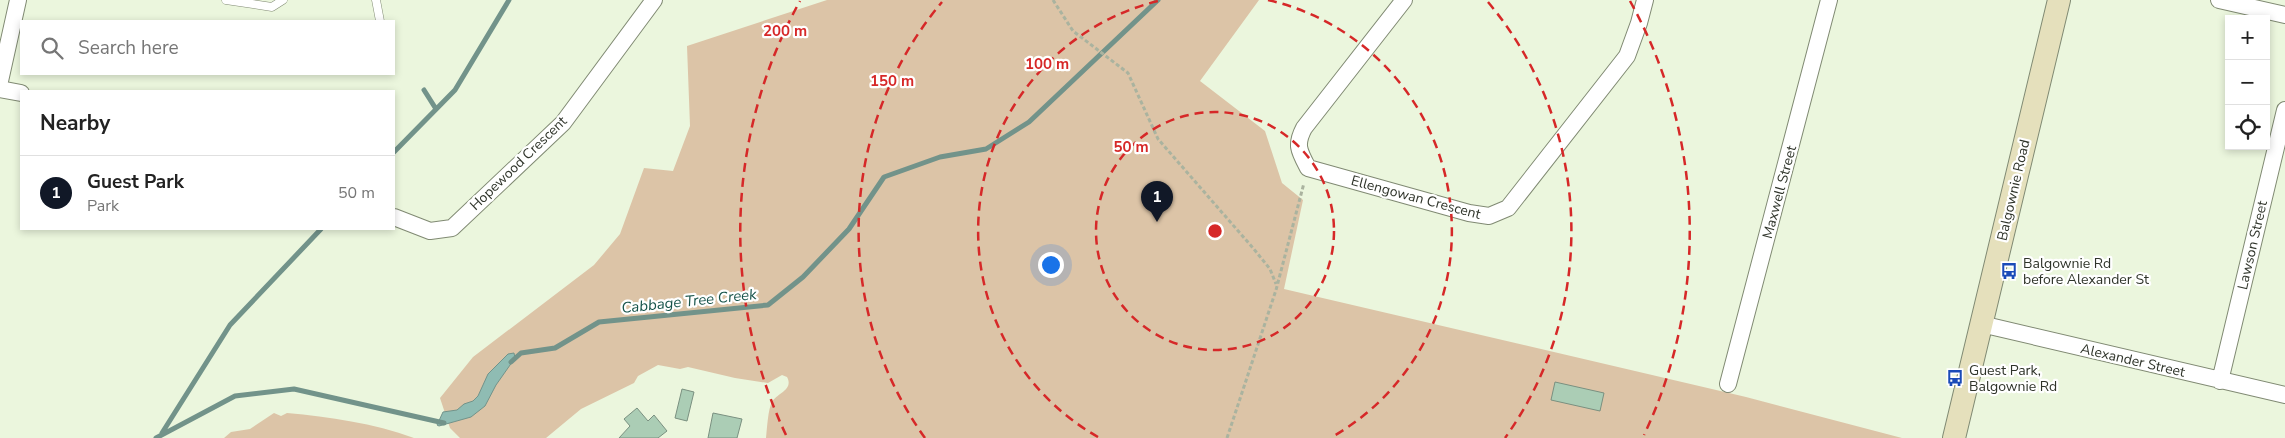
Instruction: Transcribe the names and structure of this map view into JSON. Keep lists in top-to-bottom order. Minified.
{"streets":{"main road":["Balgownie Road"],"street":["Hopewood Crescent","Maxwell Street","Ellengowan Crescent","Lawson Street","Alexander Street"]},"crossings":[["Balgownie Road","Alexander Street"],["Lawson Street","Alexander Street"]],"water":["Cabbage Tree Creek"],"places":{"bus stop":["Balgownie Rd before Alexander St","Guest Park, Balgownie Rd"]},"page":{"map_buttons":["+","−"],"search":"Search here","heading":"Nearby","list":[{"mark":"1","name":"Guest Park","note":"Park","value":"50 m"}],"pins":"1"},"rings":["200 m","100 m","150 m","50 m"]}
